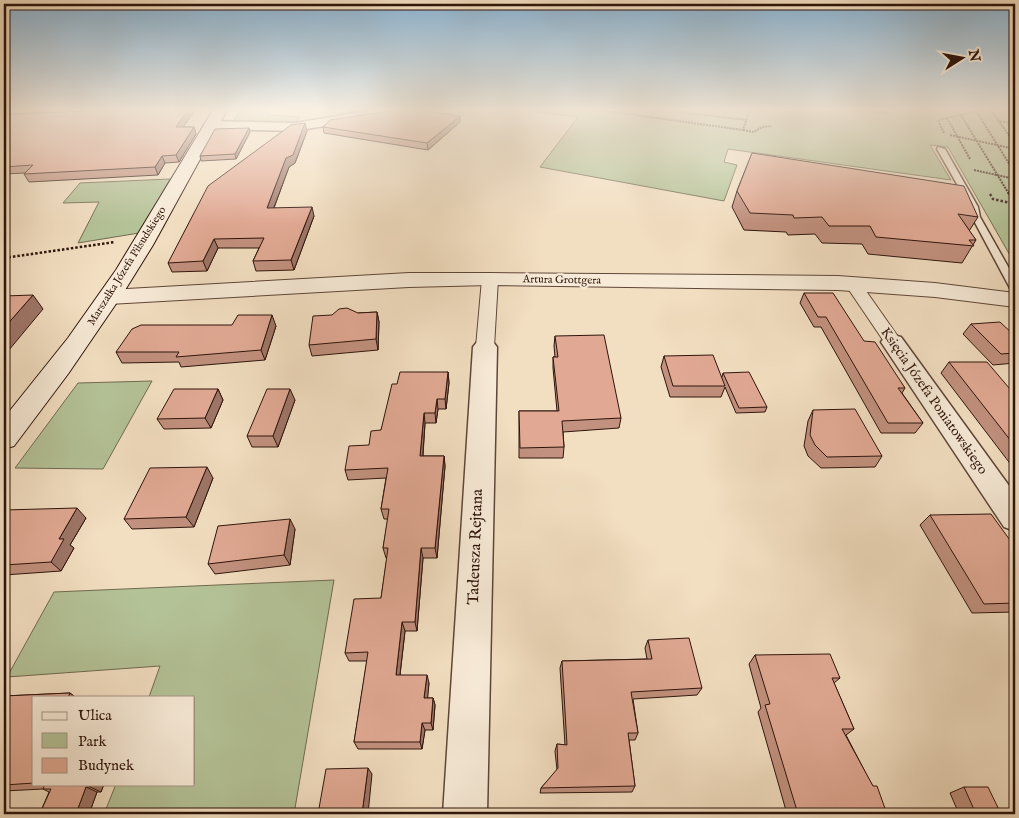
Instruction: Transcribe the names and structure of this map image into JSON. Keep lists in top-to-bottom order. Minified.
{"streets":{"street":["Marszałka Józefa Piłsudskiego","Artura Grottgera","Księcia Józefa Poniatowskiego","Tadeusza Rejtana"]},"crossings":[["Marszałka Józefa Piłsudskiego","Artura Grottgera"],["Artura Grottgera","Księcia Józefa Poniatowskiego"],["Artura Grottgera","Tadeusza Rejtana"]],"legend":["Ulica","Park","Budynek"],"north":"right"}
